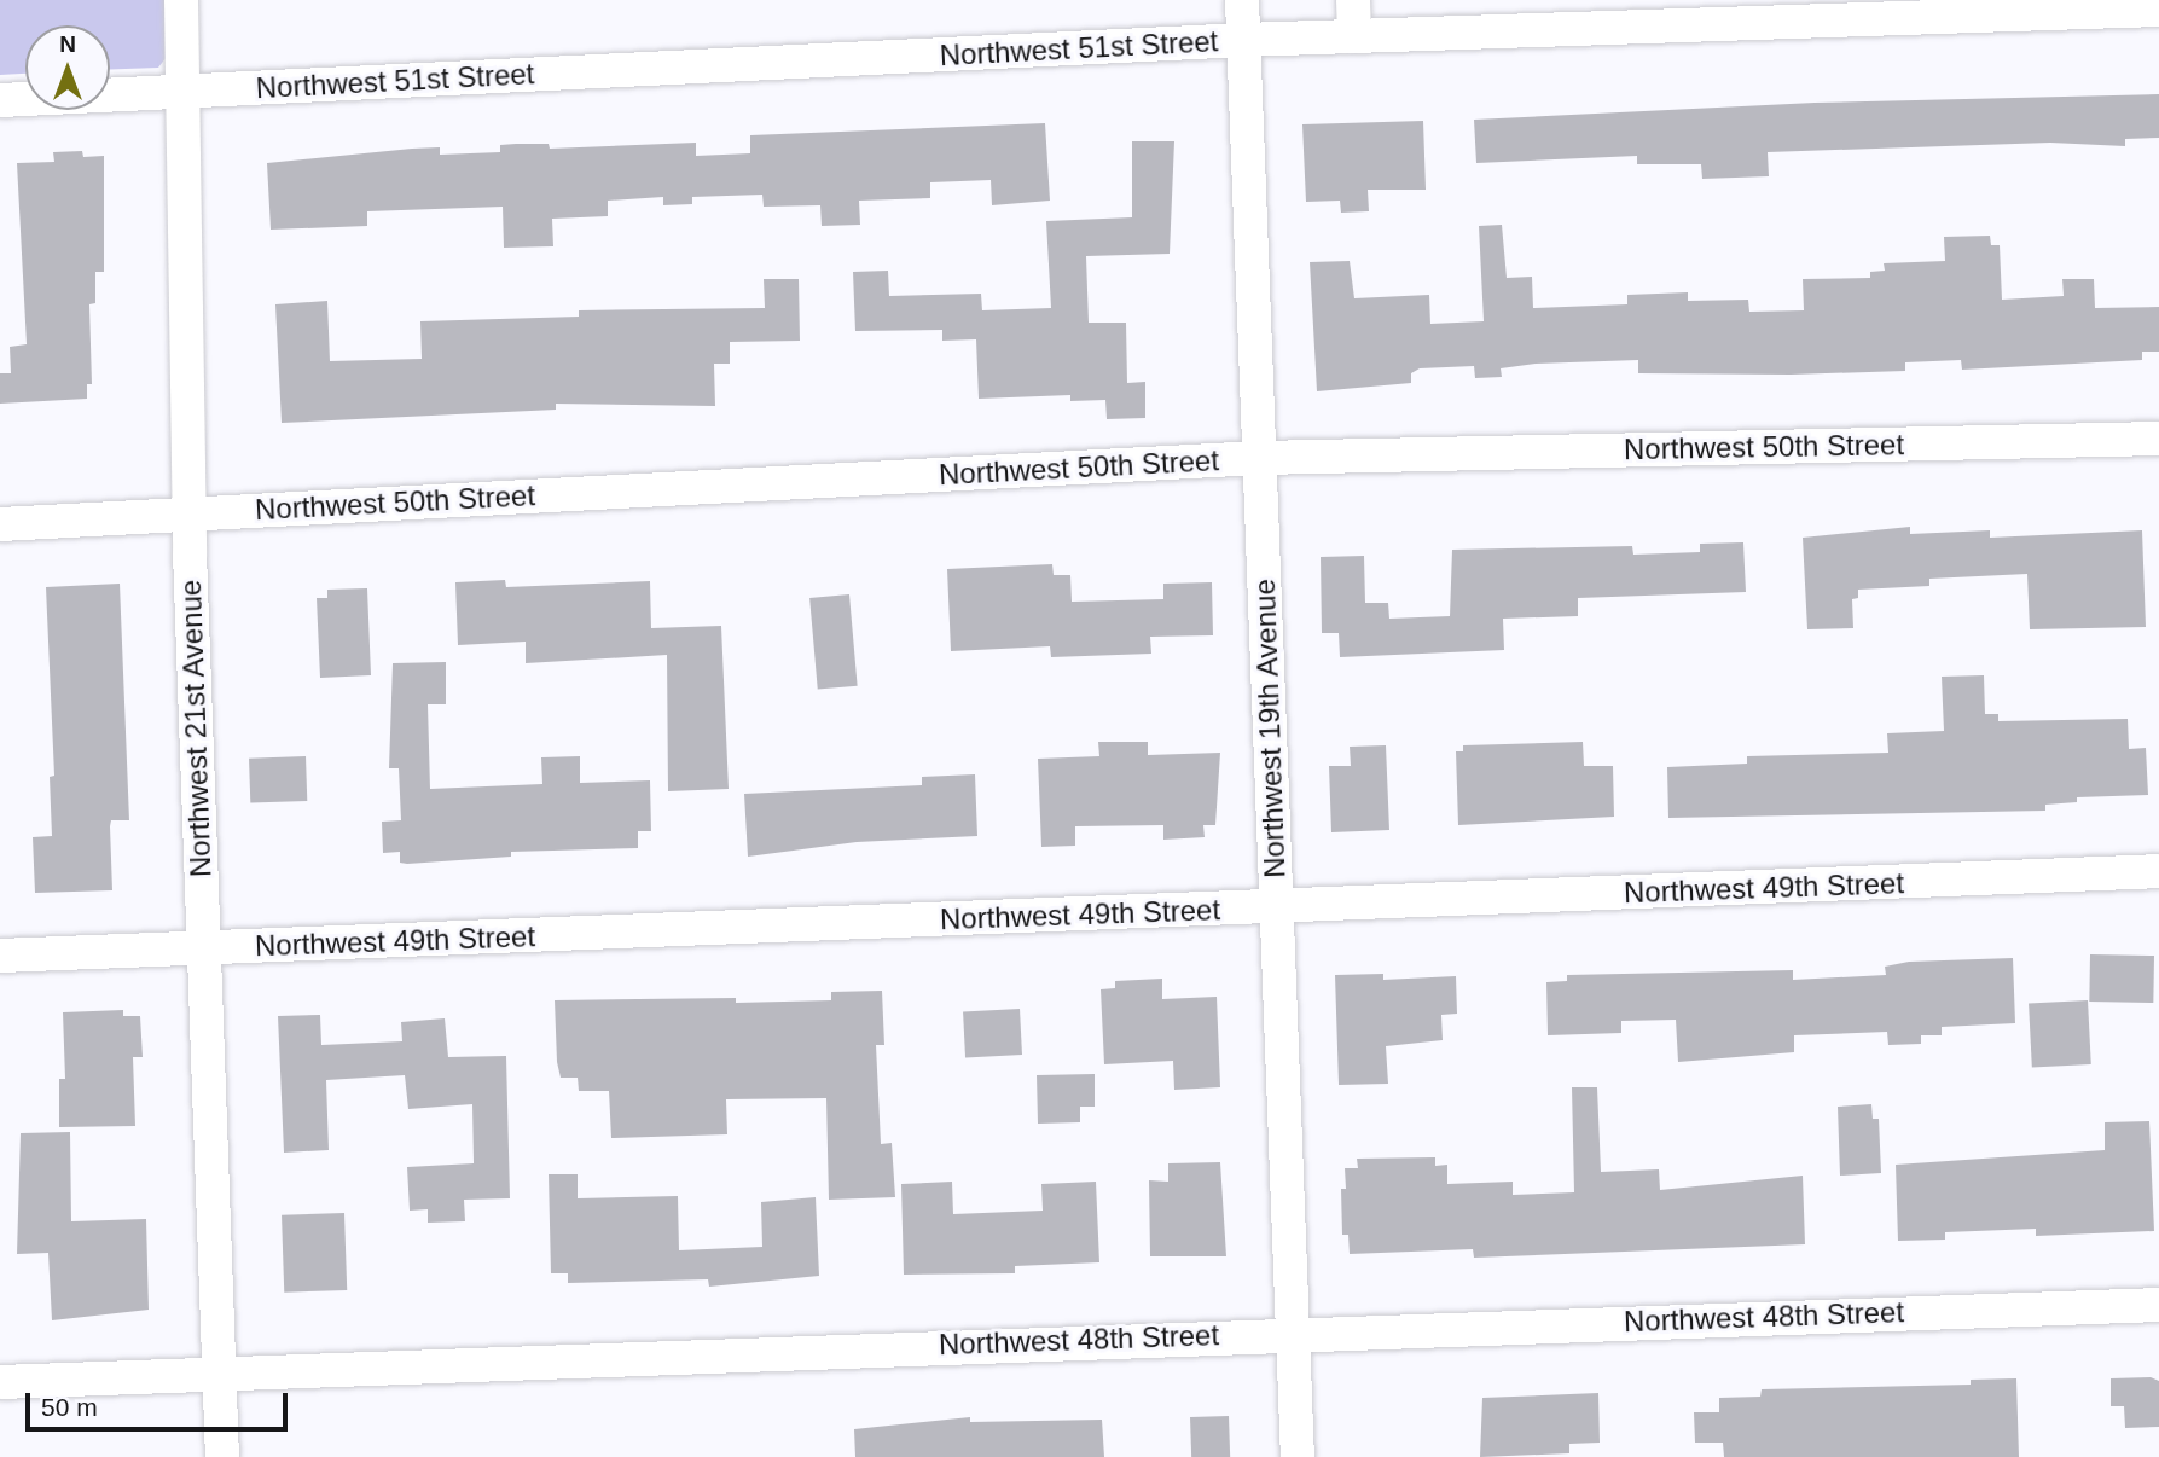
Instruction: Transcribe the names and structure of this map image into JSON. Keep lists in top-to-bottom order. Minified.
{"streets":{"street":["Northwest 51st Street","Northwest 50th Street","Northwest 21st Avenue","Northwest 19th Avenue","Northwest 49th Street","Northwest 48th Street"]},"crossings":[["Northwest 51st Street","Northwest 21st Avenue"],["Northwest 51st Street","Northwest 19th Avenue"],["Northwest 50th Street","Northwest 21st Avenue"],["Northwest 50th Street","Northwest 19th Avenue"],["Northwest 21st Avenue","Northwest 49th Street"],["Northwest 21st Avenue","Northwest 48th Street"],["Northwest 19th Avenue","Northwest 49th Street"],["Northwest 19th Avenue","Northwest 48th Street"]],"scale_bar":"50 m","north":"top"}
